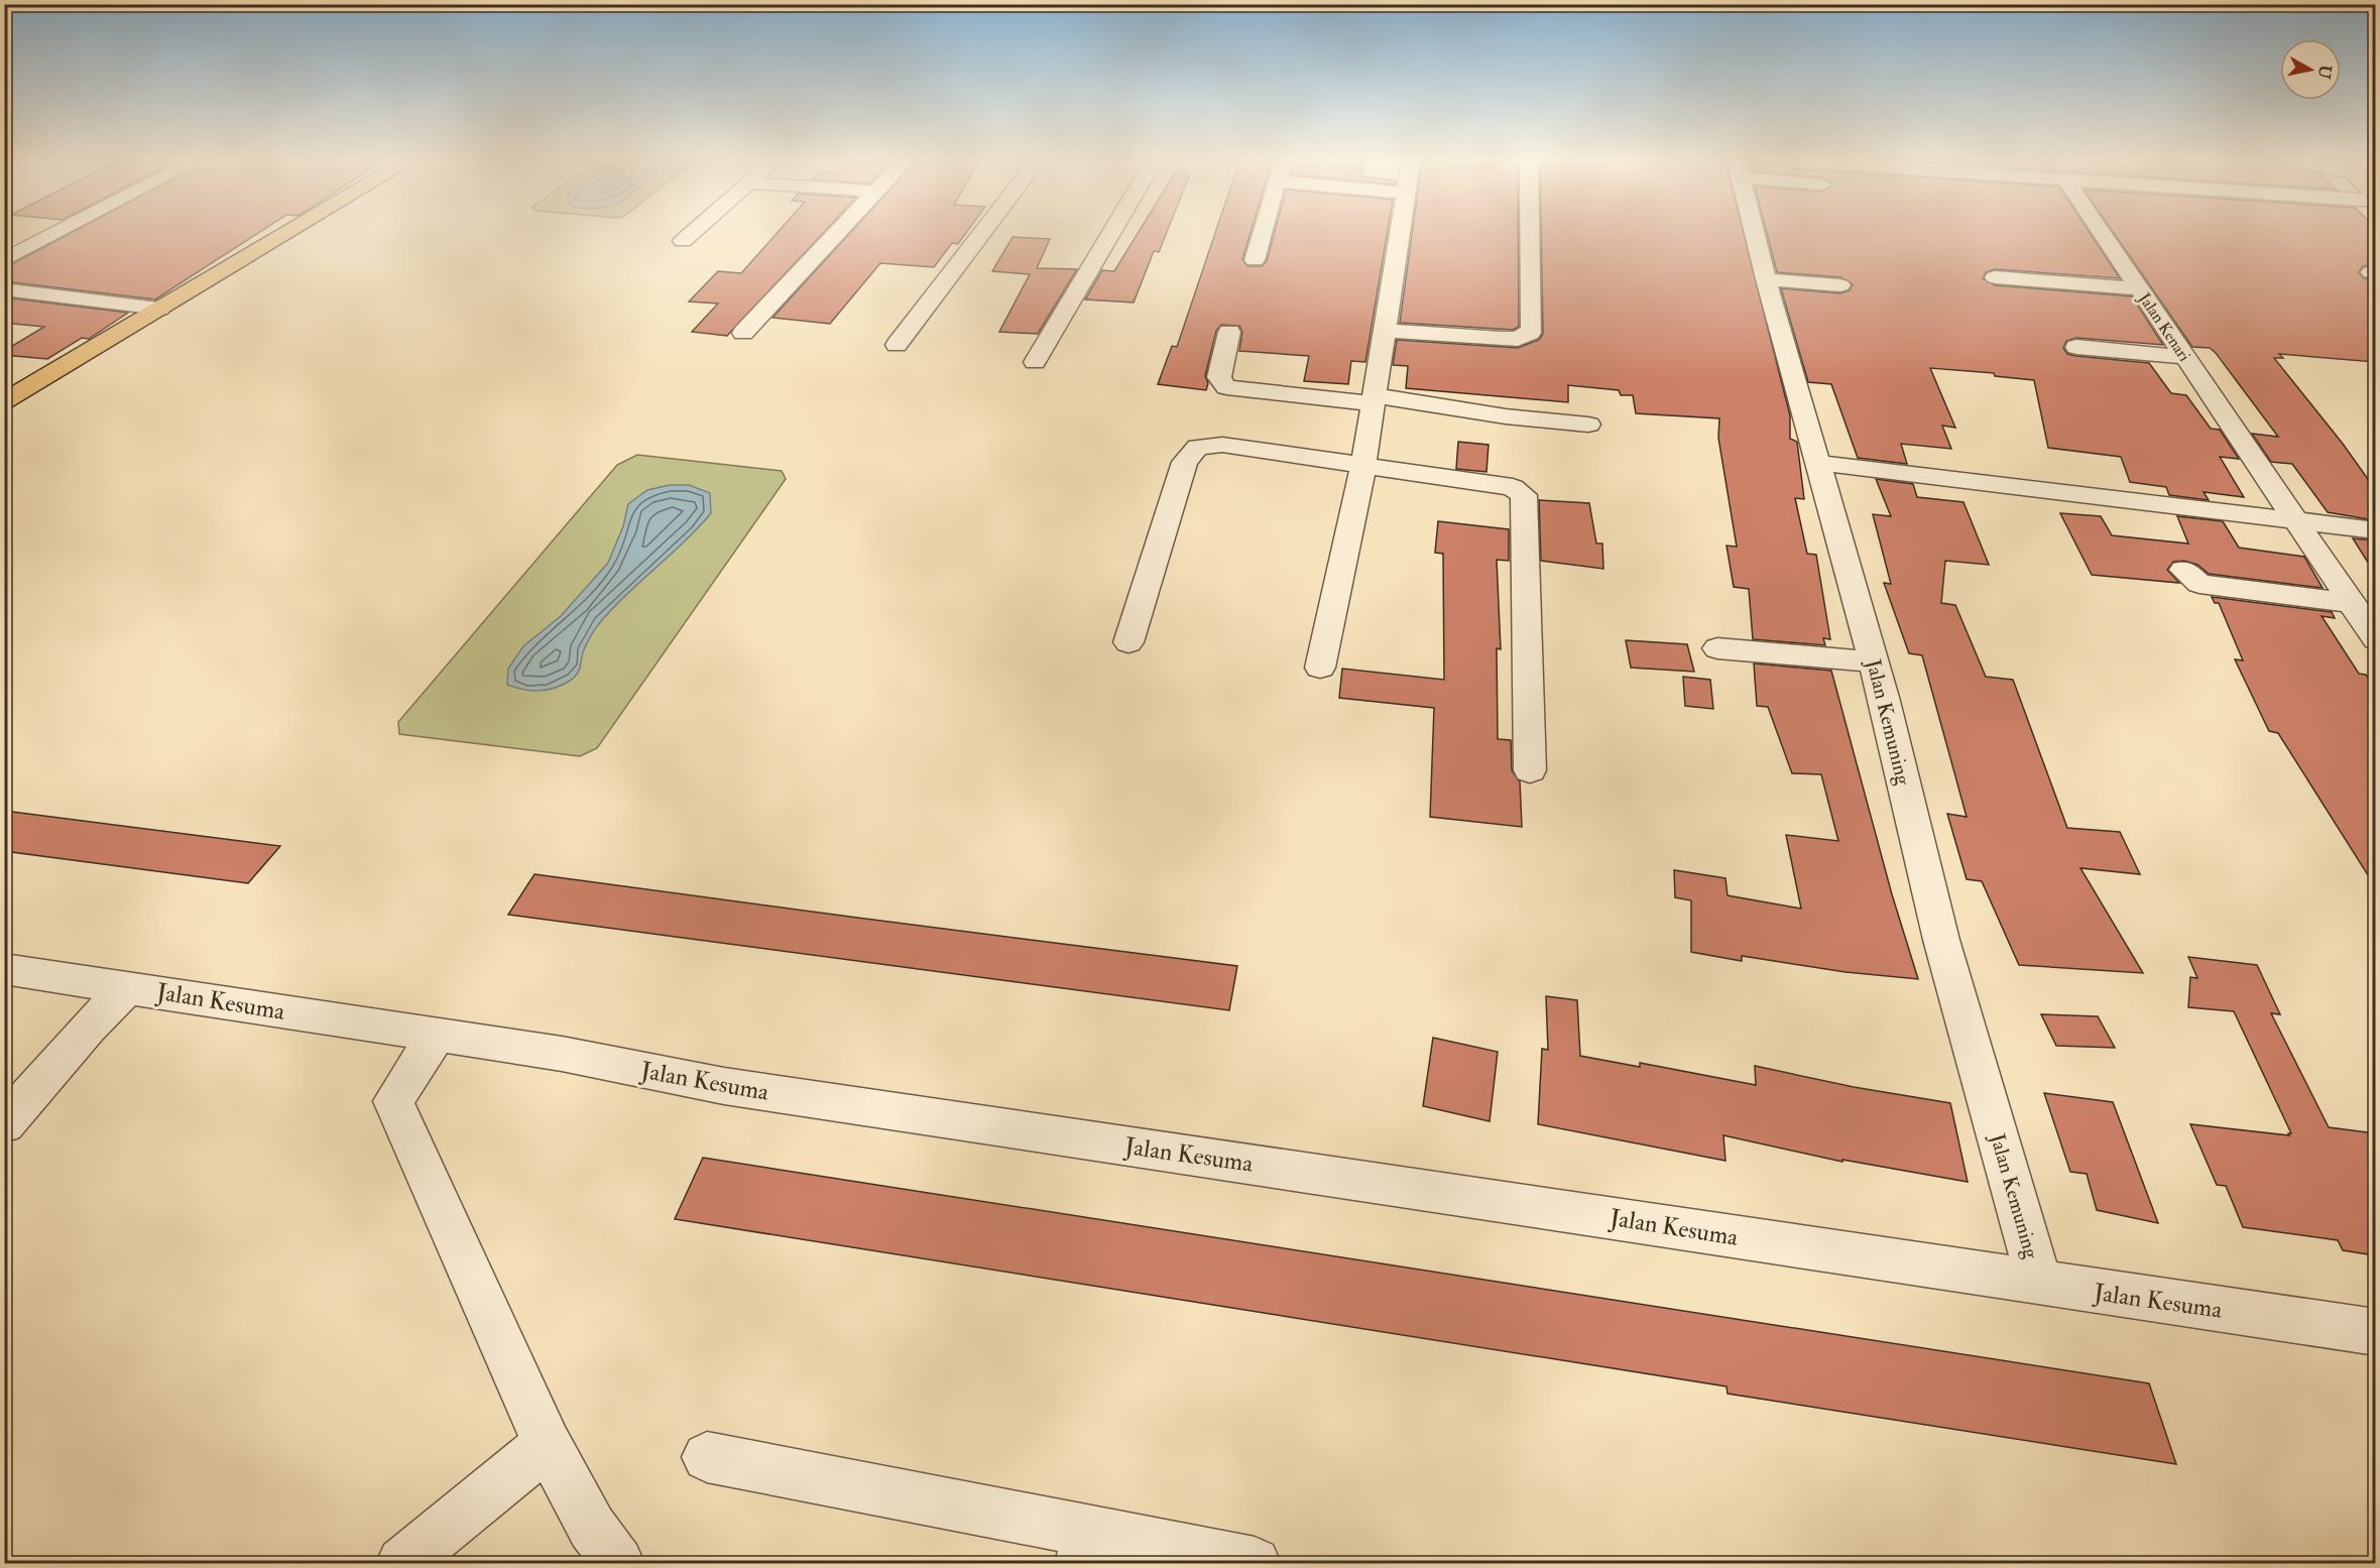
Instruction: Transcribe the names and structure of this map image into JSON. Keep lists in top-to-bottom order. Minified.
{"streets":{"street":["Jalan Kenari","Jalan Kemuning","Jalan Kesuma"]},"crossings":[["Jalan Kemuning","Jalan Kesuma"]],"north":"right"}
